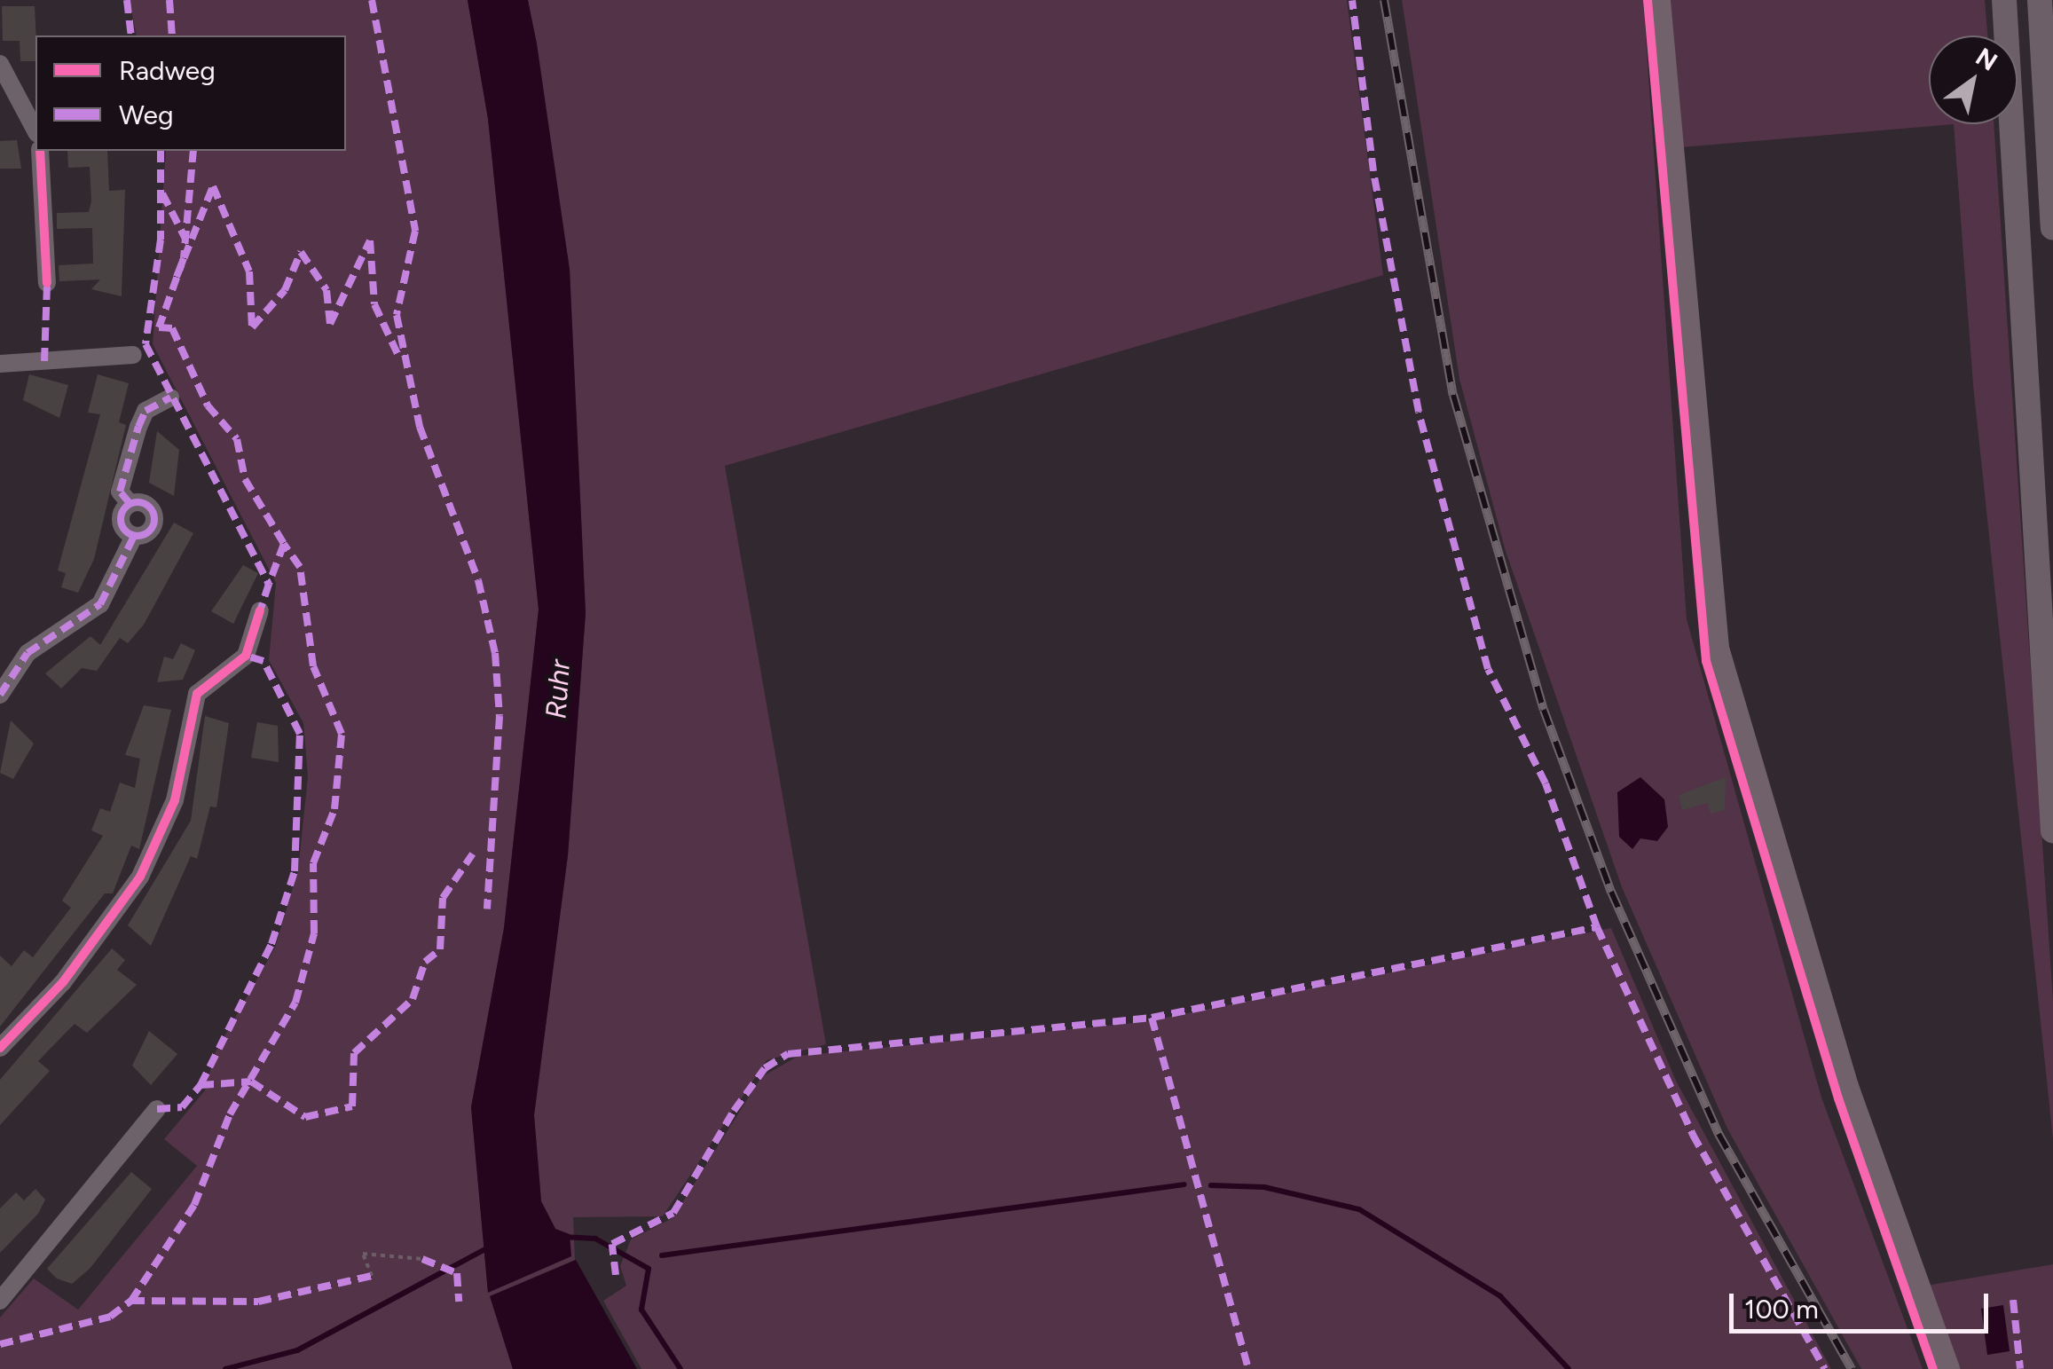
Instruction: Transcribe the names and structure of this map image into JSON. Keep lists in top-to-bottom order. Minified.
{"water":["Ruhr"],"legend":["Radweg","Weg"],"scale_bar":"100 m","north":"top right"}
